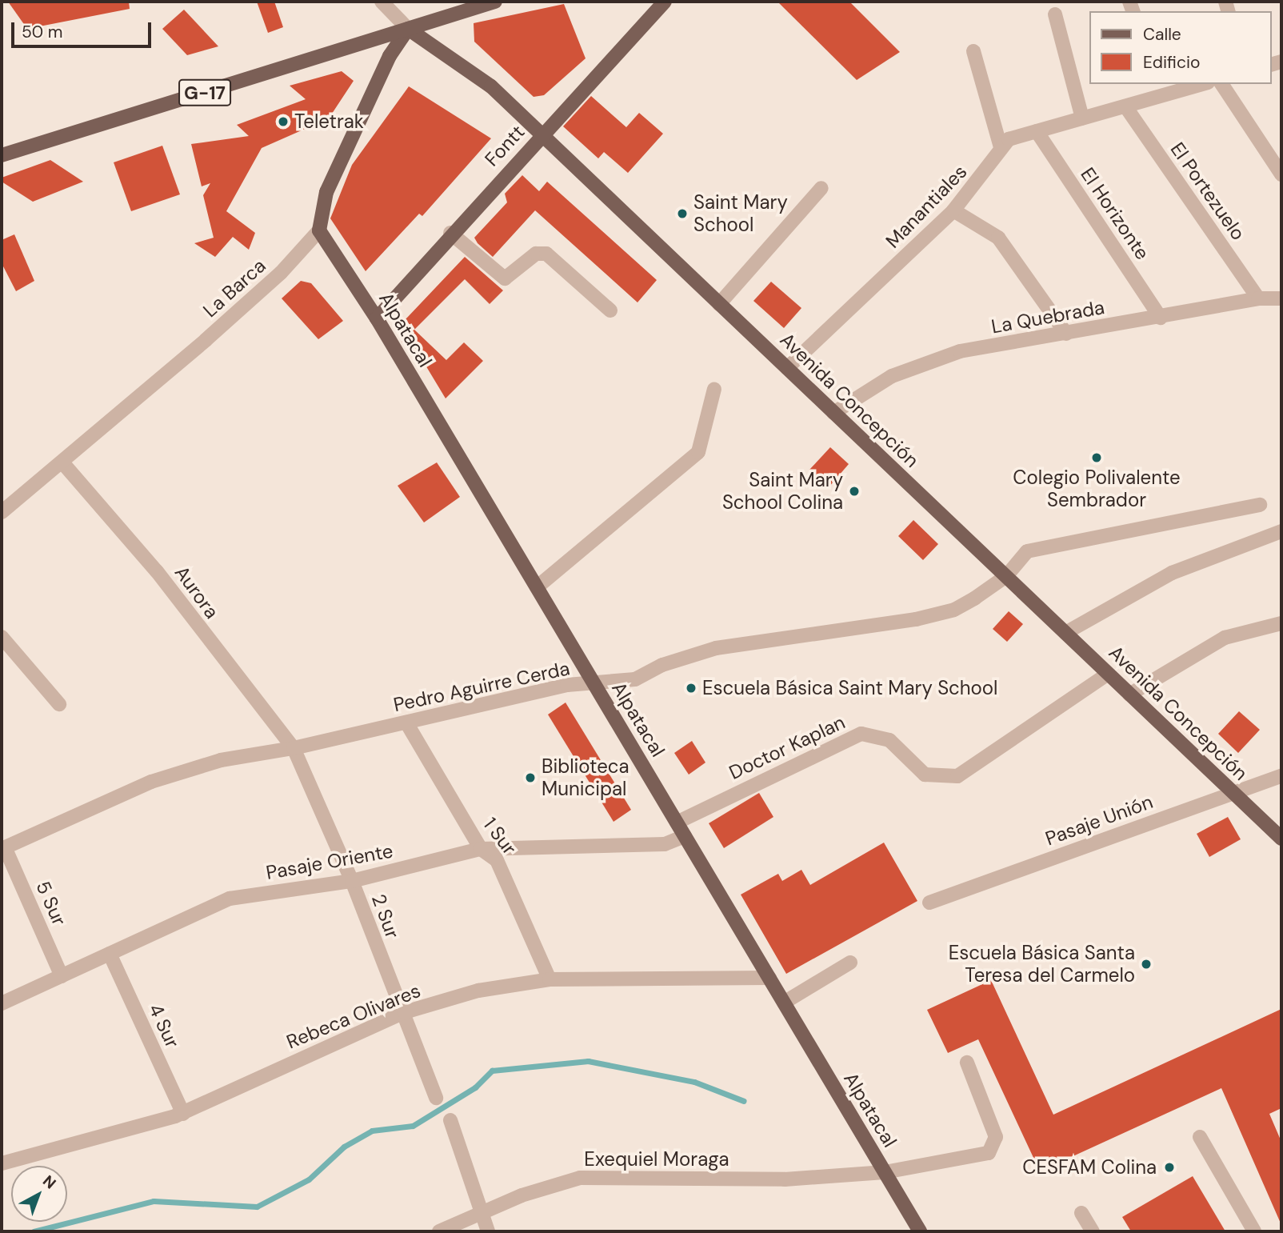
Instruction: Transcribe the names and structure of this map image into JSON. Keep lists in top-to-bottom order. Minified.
{"streets":{"main road":["G-17","Fontt","Alpatacal","Avenida Concepción"],"street":["El Portezuelo","Manantiales","El Horizonte","La Barca","La Quebrada","Aurora","Pedro Aguirre Cerda","Doctor Kaplan","Pasaje Unión","1 Sur","Pasaje Oriente","5 Sur","2 Sur","Rebeca Olivares","4 Sur","Exequiel Moraga"]},"crossings":[["G-17","Avenida Concepción"],["Fontt","Alpatacal"],["Fontt","Avenida Concepción"],["El Portezuelo","La Quebrada"],["Manantiales","Avenida Concepción"],["El Horizonte","La Quebrada"],["La Barca","Alpatacal"],["La Barca","Aurora"],["La Quebrada","Avenida Concepción"],["Alpatacal","Pedro Aguirre Cerda"],["Alpatacal","Doctor Kaplan"],["Alpatacal","Pasaje Oriente"],["Alpatacal","Rebeca Olivares"],["Alpatacal","Exequiel Moraga"],["Avenida Concepción","Pedro Aguirre Cerda"],["Avenida Concepción","Doctor Kaplan"],["Avenida Concepción","Pasaje Unión"],["Aurora","Pedro Aguirre Cerda"],["Aurora","2 Sur"],["Pedro Aguirre Cerda","1 Sur"],["Pedro Aguirre Cerda","5 Sur"],["Pedro Aguirre Cerda","2 Sur"],["1 Sur","Pasaje Oriente"],["1 Sur","Rebeca Olivares"],["Pasaje Oriente","5 Sur"],["Pasaje Oriente","2 Sur"],["Pasaje Oriente","4 Sur"],["2 Sur","Rebeca Olivares"],["Rebeca Olivares","4 Sur"]],"places":["Teletrak","Saint Mary School","Colegio Polivalente Sembrador","Saint Mary School Colina","Escuela Básica Saint Mary School","Biblioteca Municipal","Escuela Básica Santa Teresa del Carmelo","CESFAM Colina"],"legend":["Calle","Edificio"],"scale_bar":"50 m","north":"top right"}
